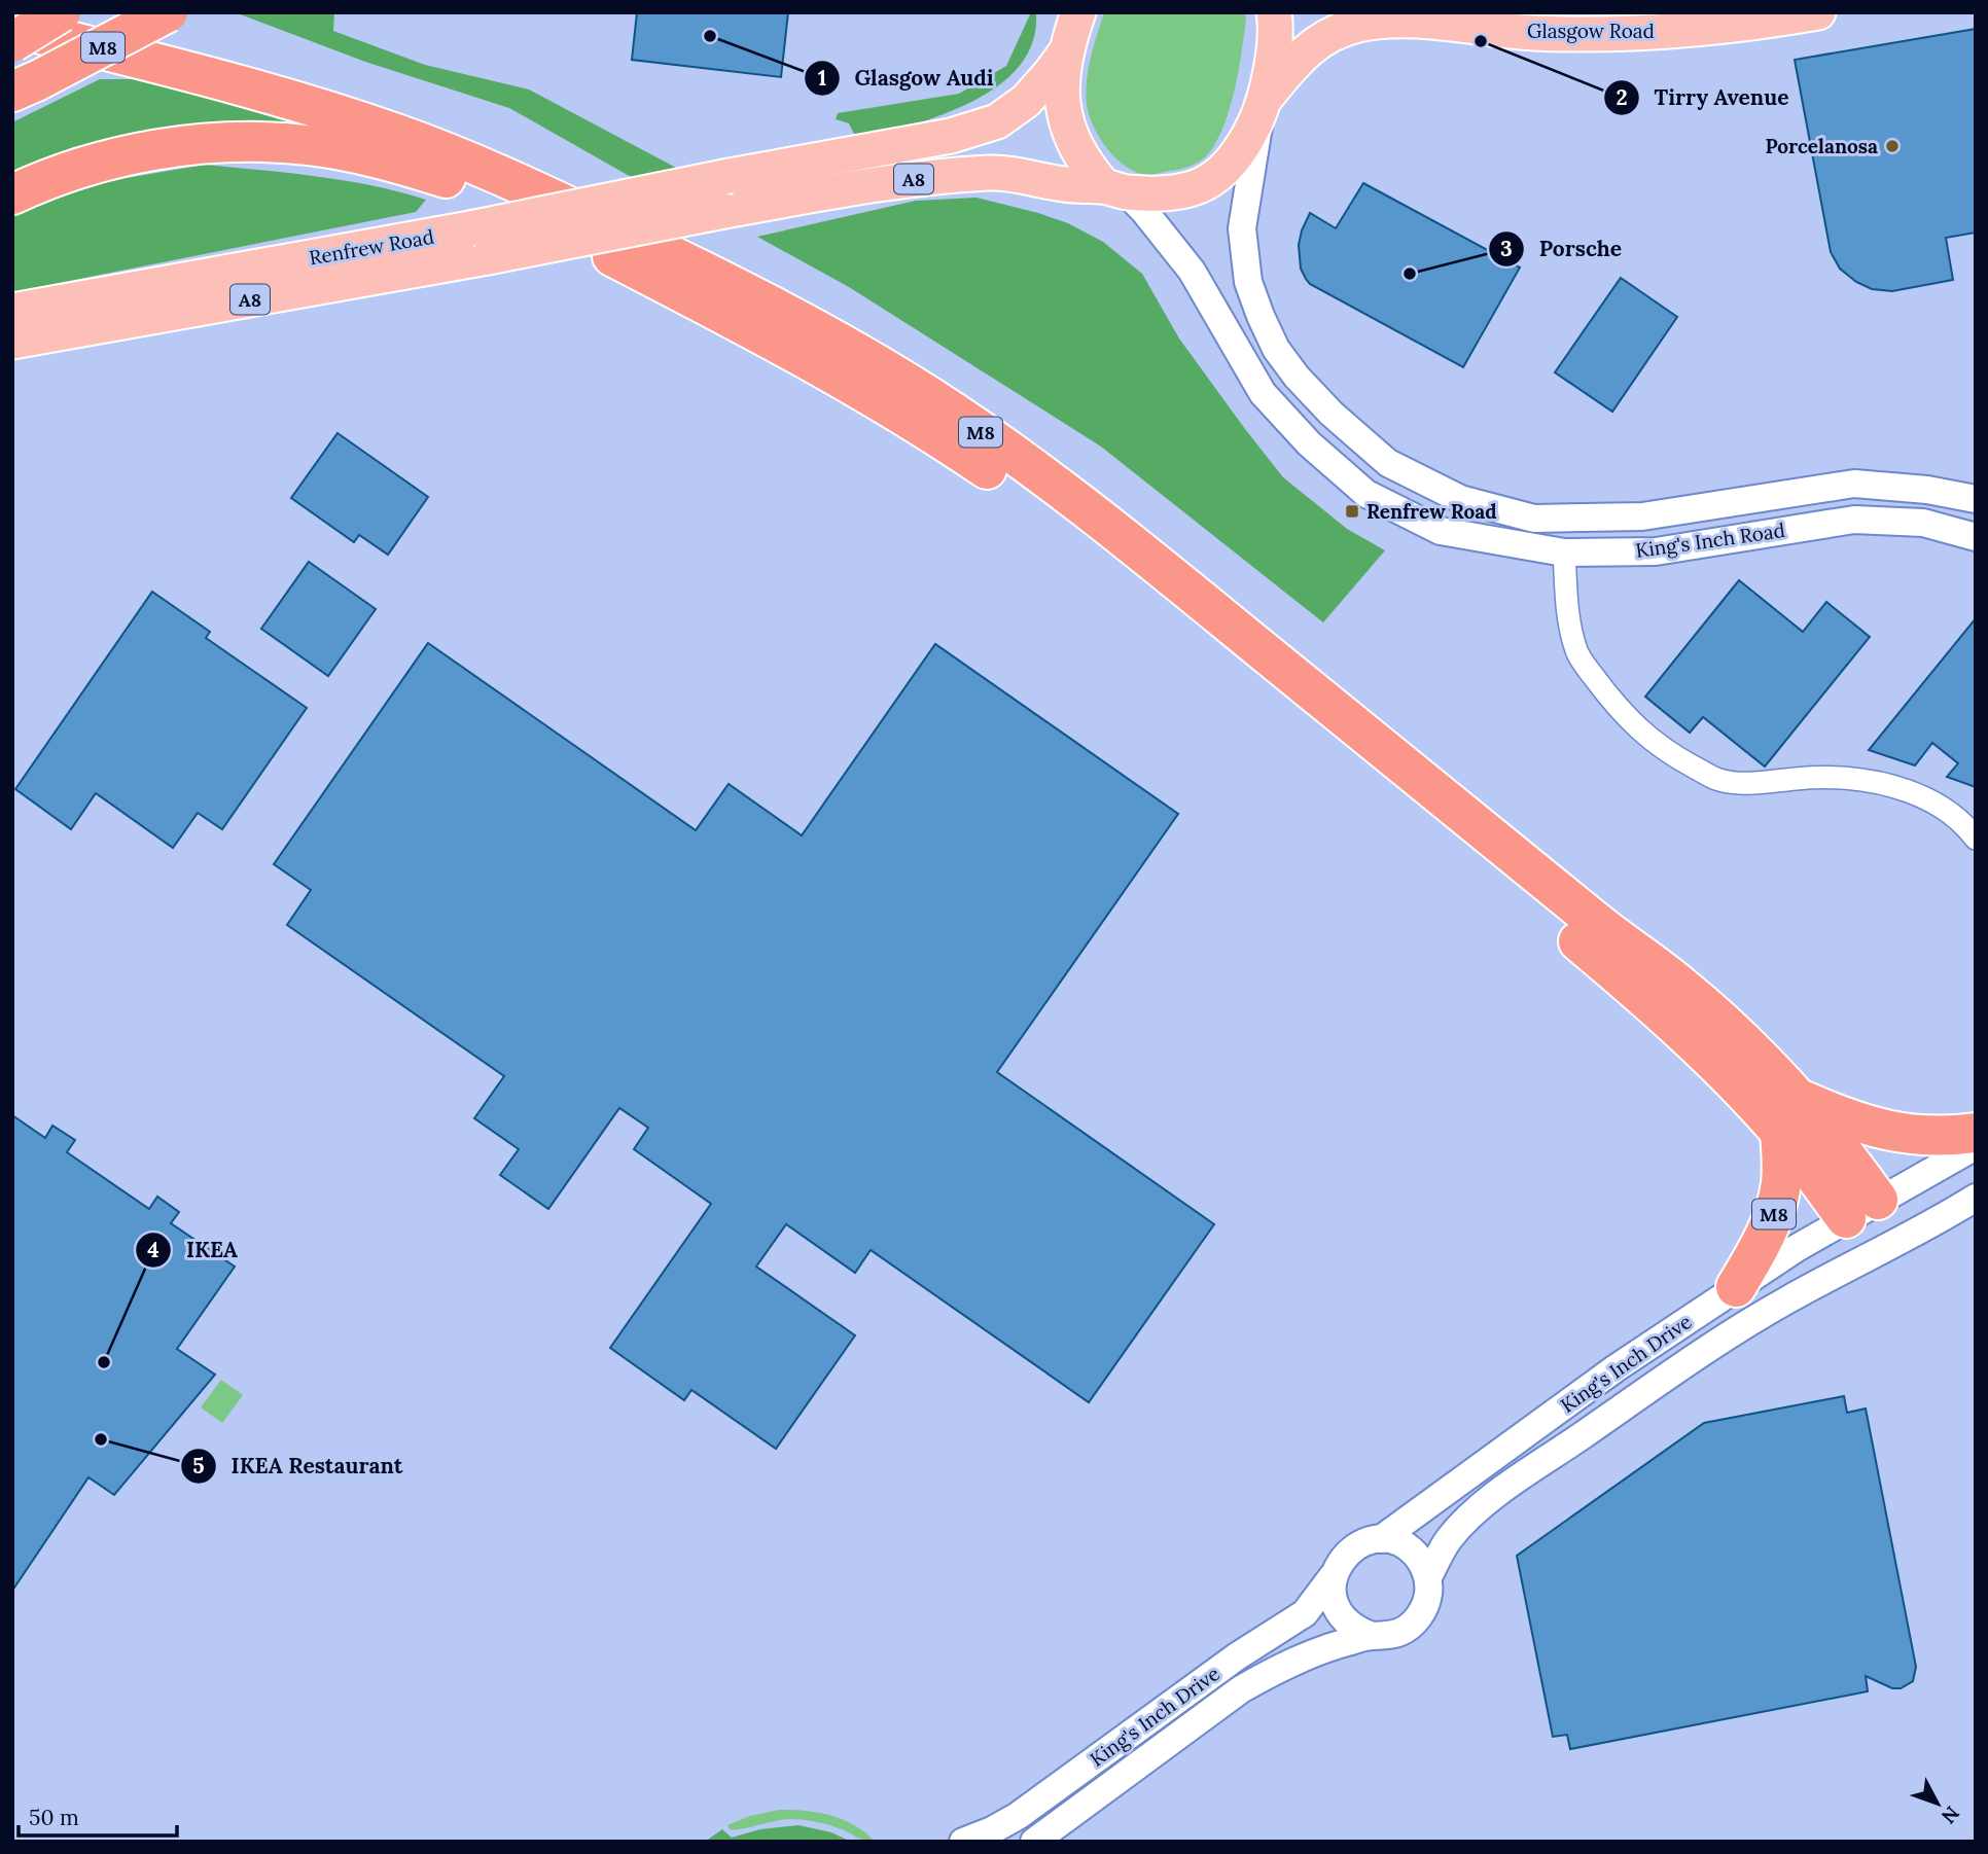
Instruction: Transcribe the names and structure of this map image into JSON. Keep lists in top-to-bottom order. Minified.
{"streets":{"highway":["M8"],"main road":["Glasgow Road","A8","Renfrew Road"],"street":["King's Inch Road","King's Inch Drive"]},"crossings":[["Glasgow Road","King's Inch Road"],["M8","King's Inch Drive"],["Renfrew Road","King's Inch Road"]],"places":{"other":["Glasgow Audi","Tirry Avenue","Porcelanosa","Porsche","IKEA","IKEA Restaurant"],"transit":["Renfrew Road"]},"scale_bar":"50 m","north":"bottom right"}
